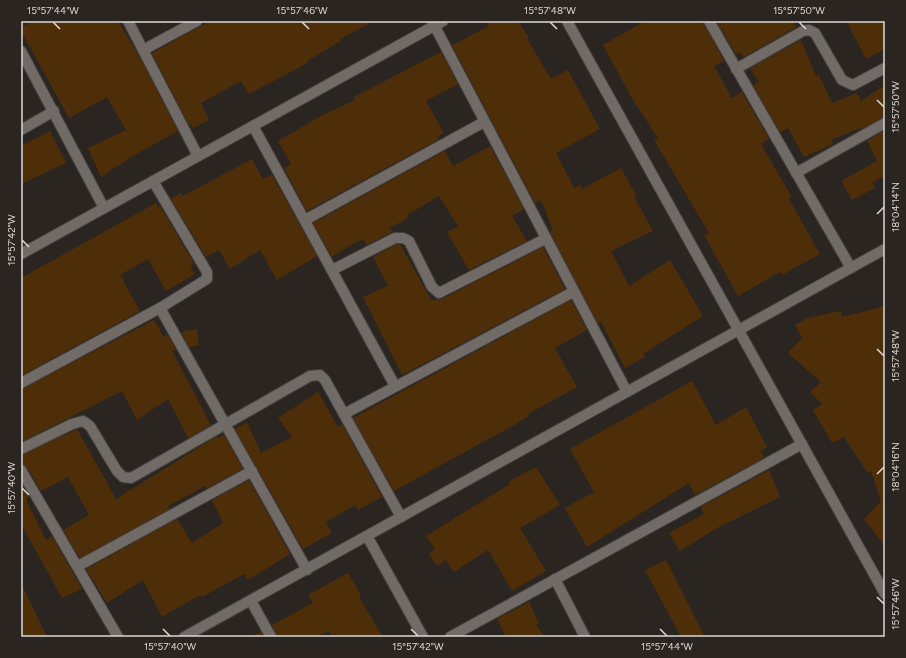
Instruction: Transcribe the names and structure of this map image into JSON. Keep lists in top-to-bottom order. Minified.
{"coordinates":["15°57'44\"W","15°57'46\"W","15°57'48\"W","15°57'50\"W","18°04'14\"N","15°57'42\"W","18°04'16\"N","15°57'40\"W"]}
